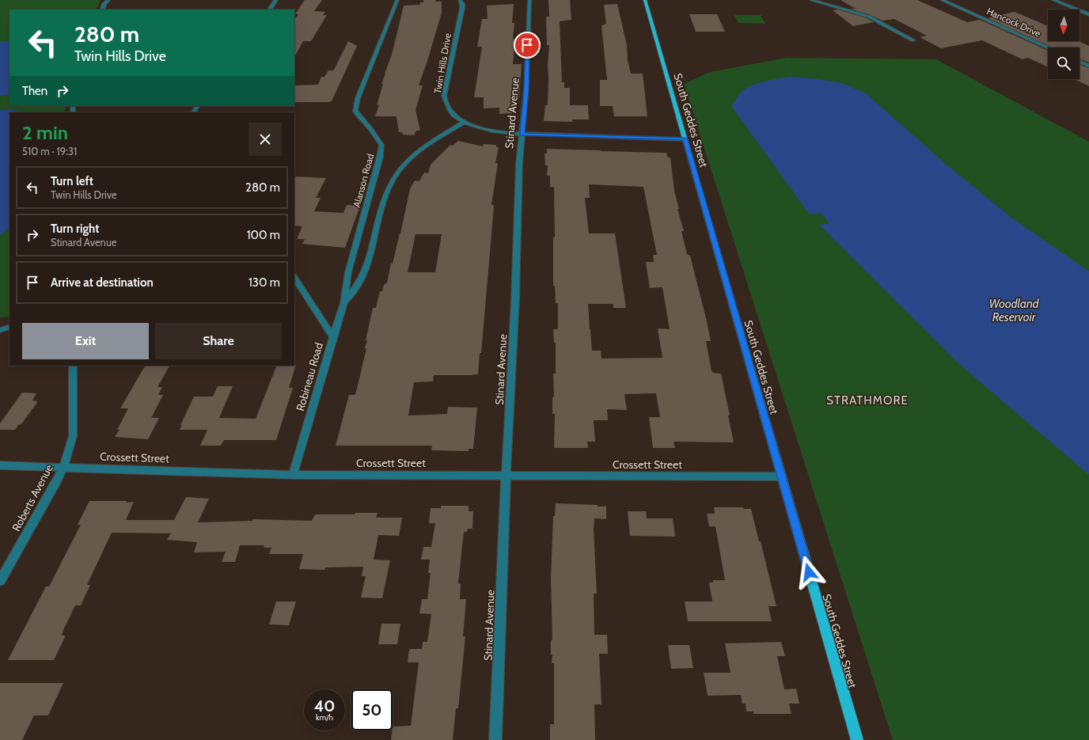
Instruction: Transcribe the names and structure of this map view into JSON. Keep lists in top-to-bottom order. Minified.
{"streets":{"main road":["South Geddes Street"],"street":["Hancock Drive","Twin Hills Drive","Stinard Avenue","Alanson Road","Robineau Road","Crossett Street","Roberts Avenue"]},"crossings":[["Twin Hills Drive","Stinard Avenue"],["Twin Hills Drive","South Geddes Street"],["Twin Hills Drive","Alanson Road"],["Stinard Avenue","Crossett Street"],["South Geddes Street","Crossett Street"],["Alanson Road","Robineau Road"],["Robineau Road","Crossett Street"],["Crossett Street","Roberts Avenue"]],"districts":["STRATHMORE"],"water":["Woodland Reservoir"],"north":"bottom","page":{"turn":["280 m","Twin Hills Drive"],"then":"Then","heading":["2 min","510 m · 19:31"],"list":[{"name":"Turn left","note":"Twin Hills Drive","value":"280 m"},{"name":"Turn right","note":"Stinard Avenue","value":"100 m"},{"name":"Arrive at destination","value":"130 m"}],"buttons":["Exit","Share"],"speed":"40 km/h","limit":"50"}}
